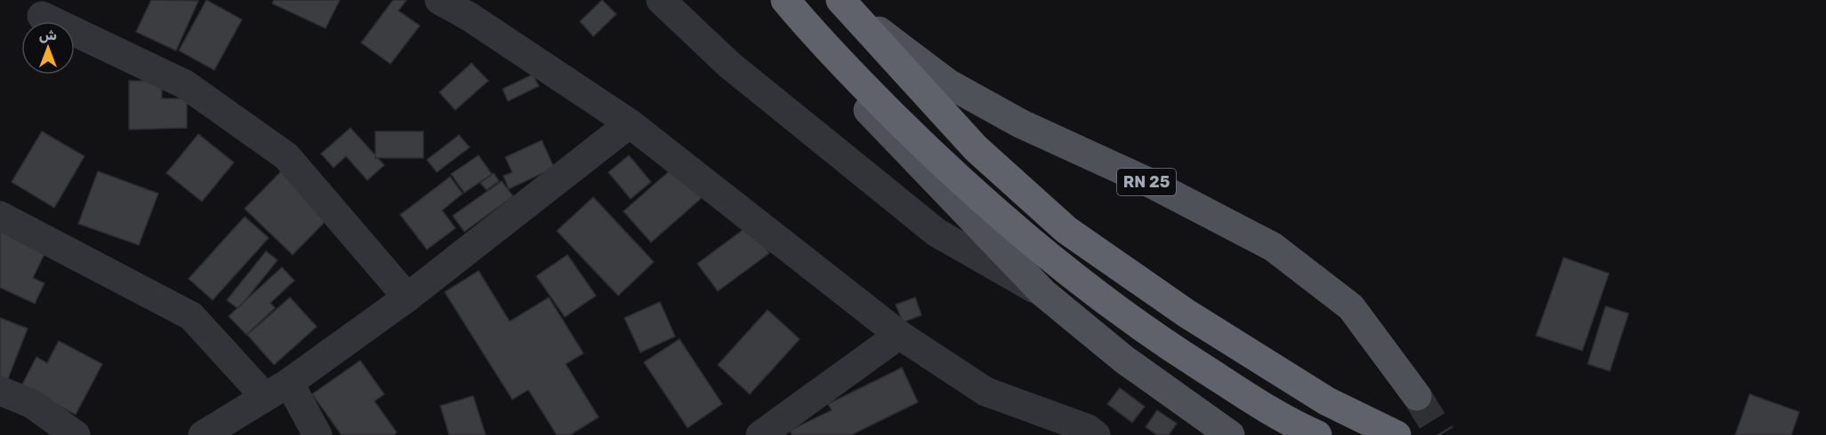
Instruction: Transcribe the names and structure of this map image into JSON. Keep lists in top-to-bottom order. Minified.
{"streets":{"main road":["RN 25"]},"north":"top"}
